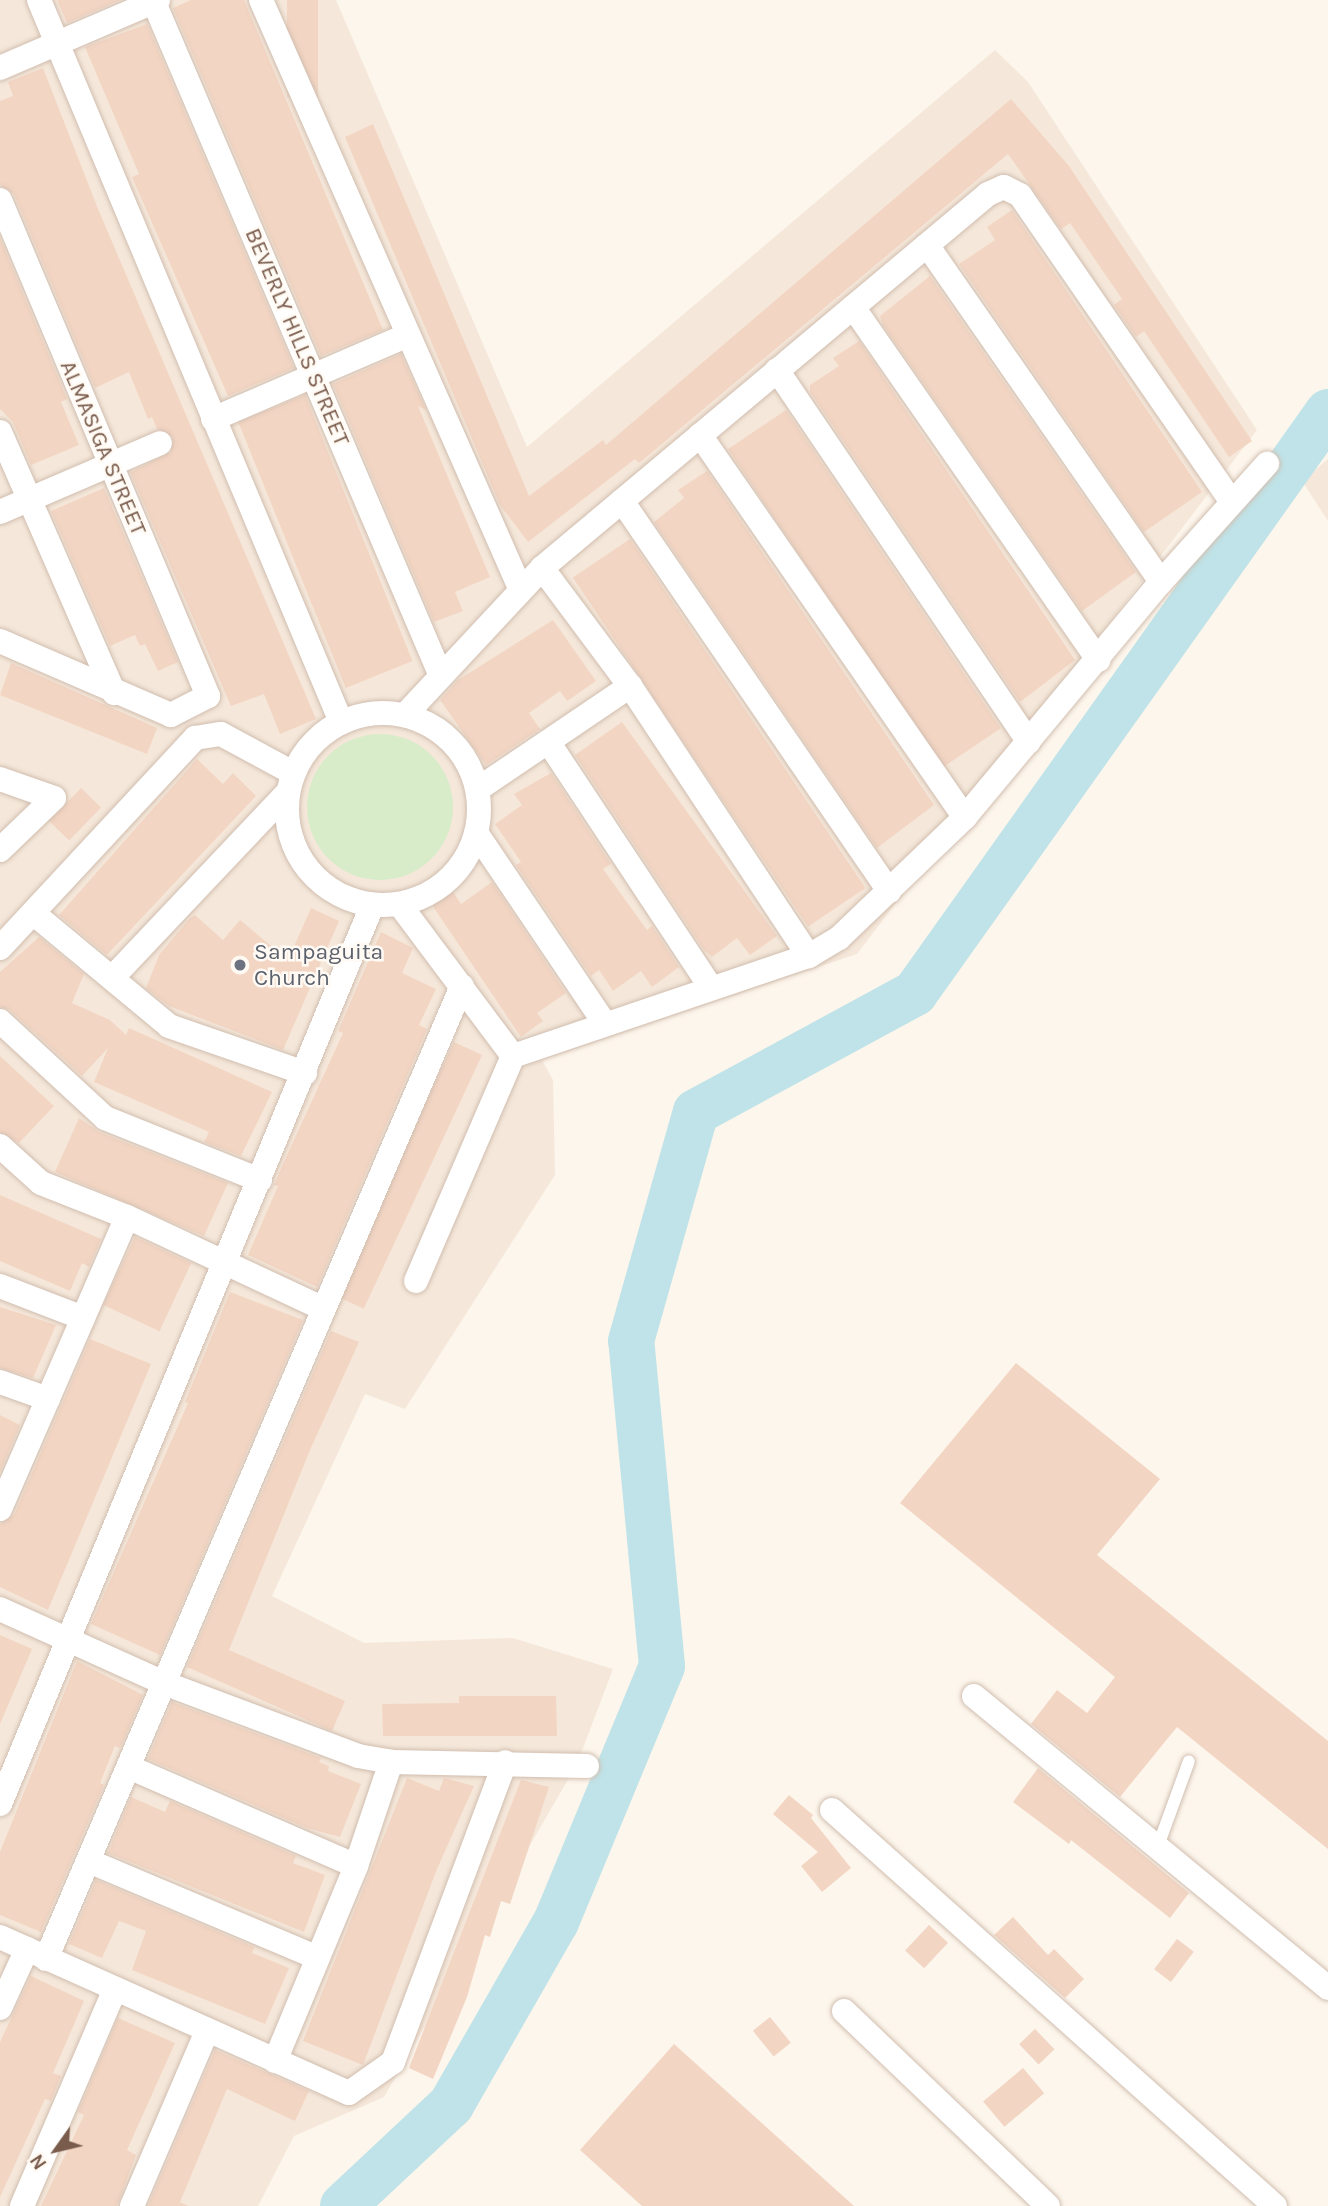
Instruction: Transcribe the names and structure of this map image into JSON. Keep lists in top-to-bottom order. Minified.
{"streets":{"street":["BEVERLY HILLS STREET","ALMASIGA STREET"]},"places":["Sampaguita Church"],"north":"bottom left"}
